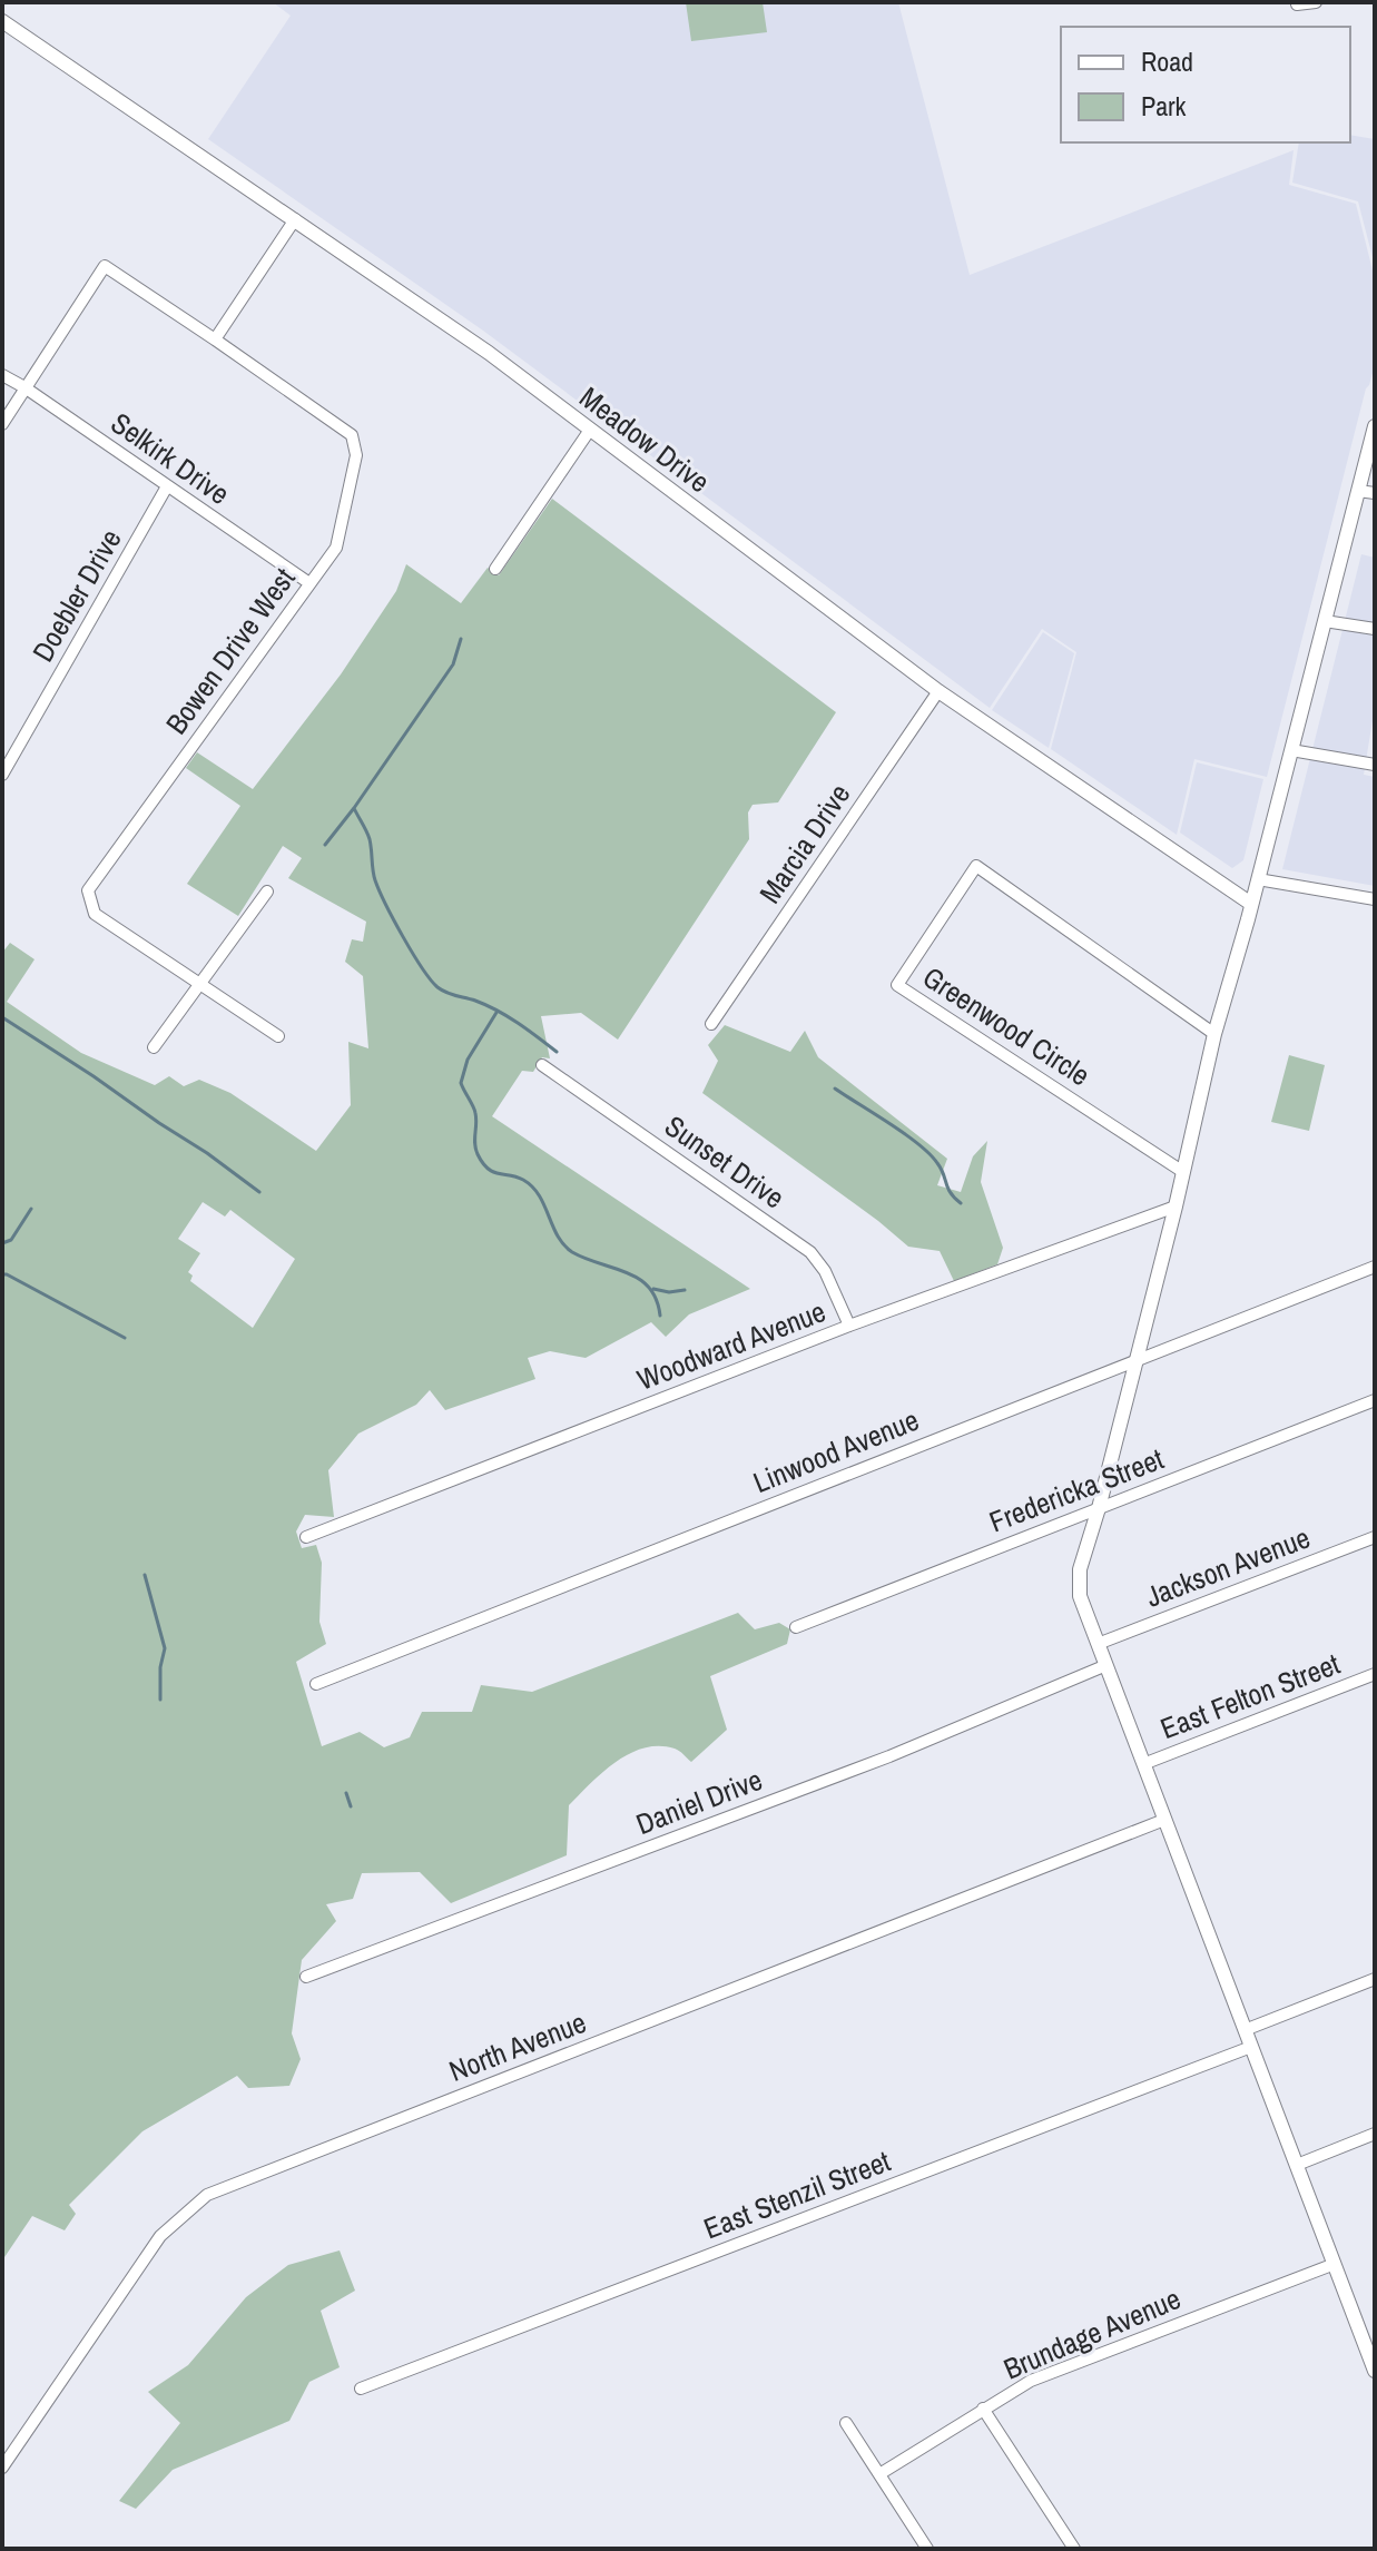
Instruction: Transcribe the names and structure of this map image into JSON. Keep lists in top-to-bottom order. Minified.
{"streets":{"street":["Meadow Drive","Selkirk Drive","Doebler Drive","Bowen Drive West","Marcia Drive","Greenwood Circle","Sunset Drive","Woodward Avenue","Linwood Avenue","Fredericka Street","Jackson Avenue","East Felton Street","Daniel Drive","North Avenue","East Stenzil Street","Brundage Avenue"]},"crossings":[["Meadow Drive","Marcia Drive"],["Selkirk Drive","Doebler Drive"],["Selkirk Drive","Bowen Drive West"],["Sunset Drive","Woodward Avenue"]],"legend":["Road","Park"]}
